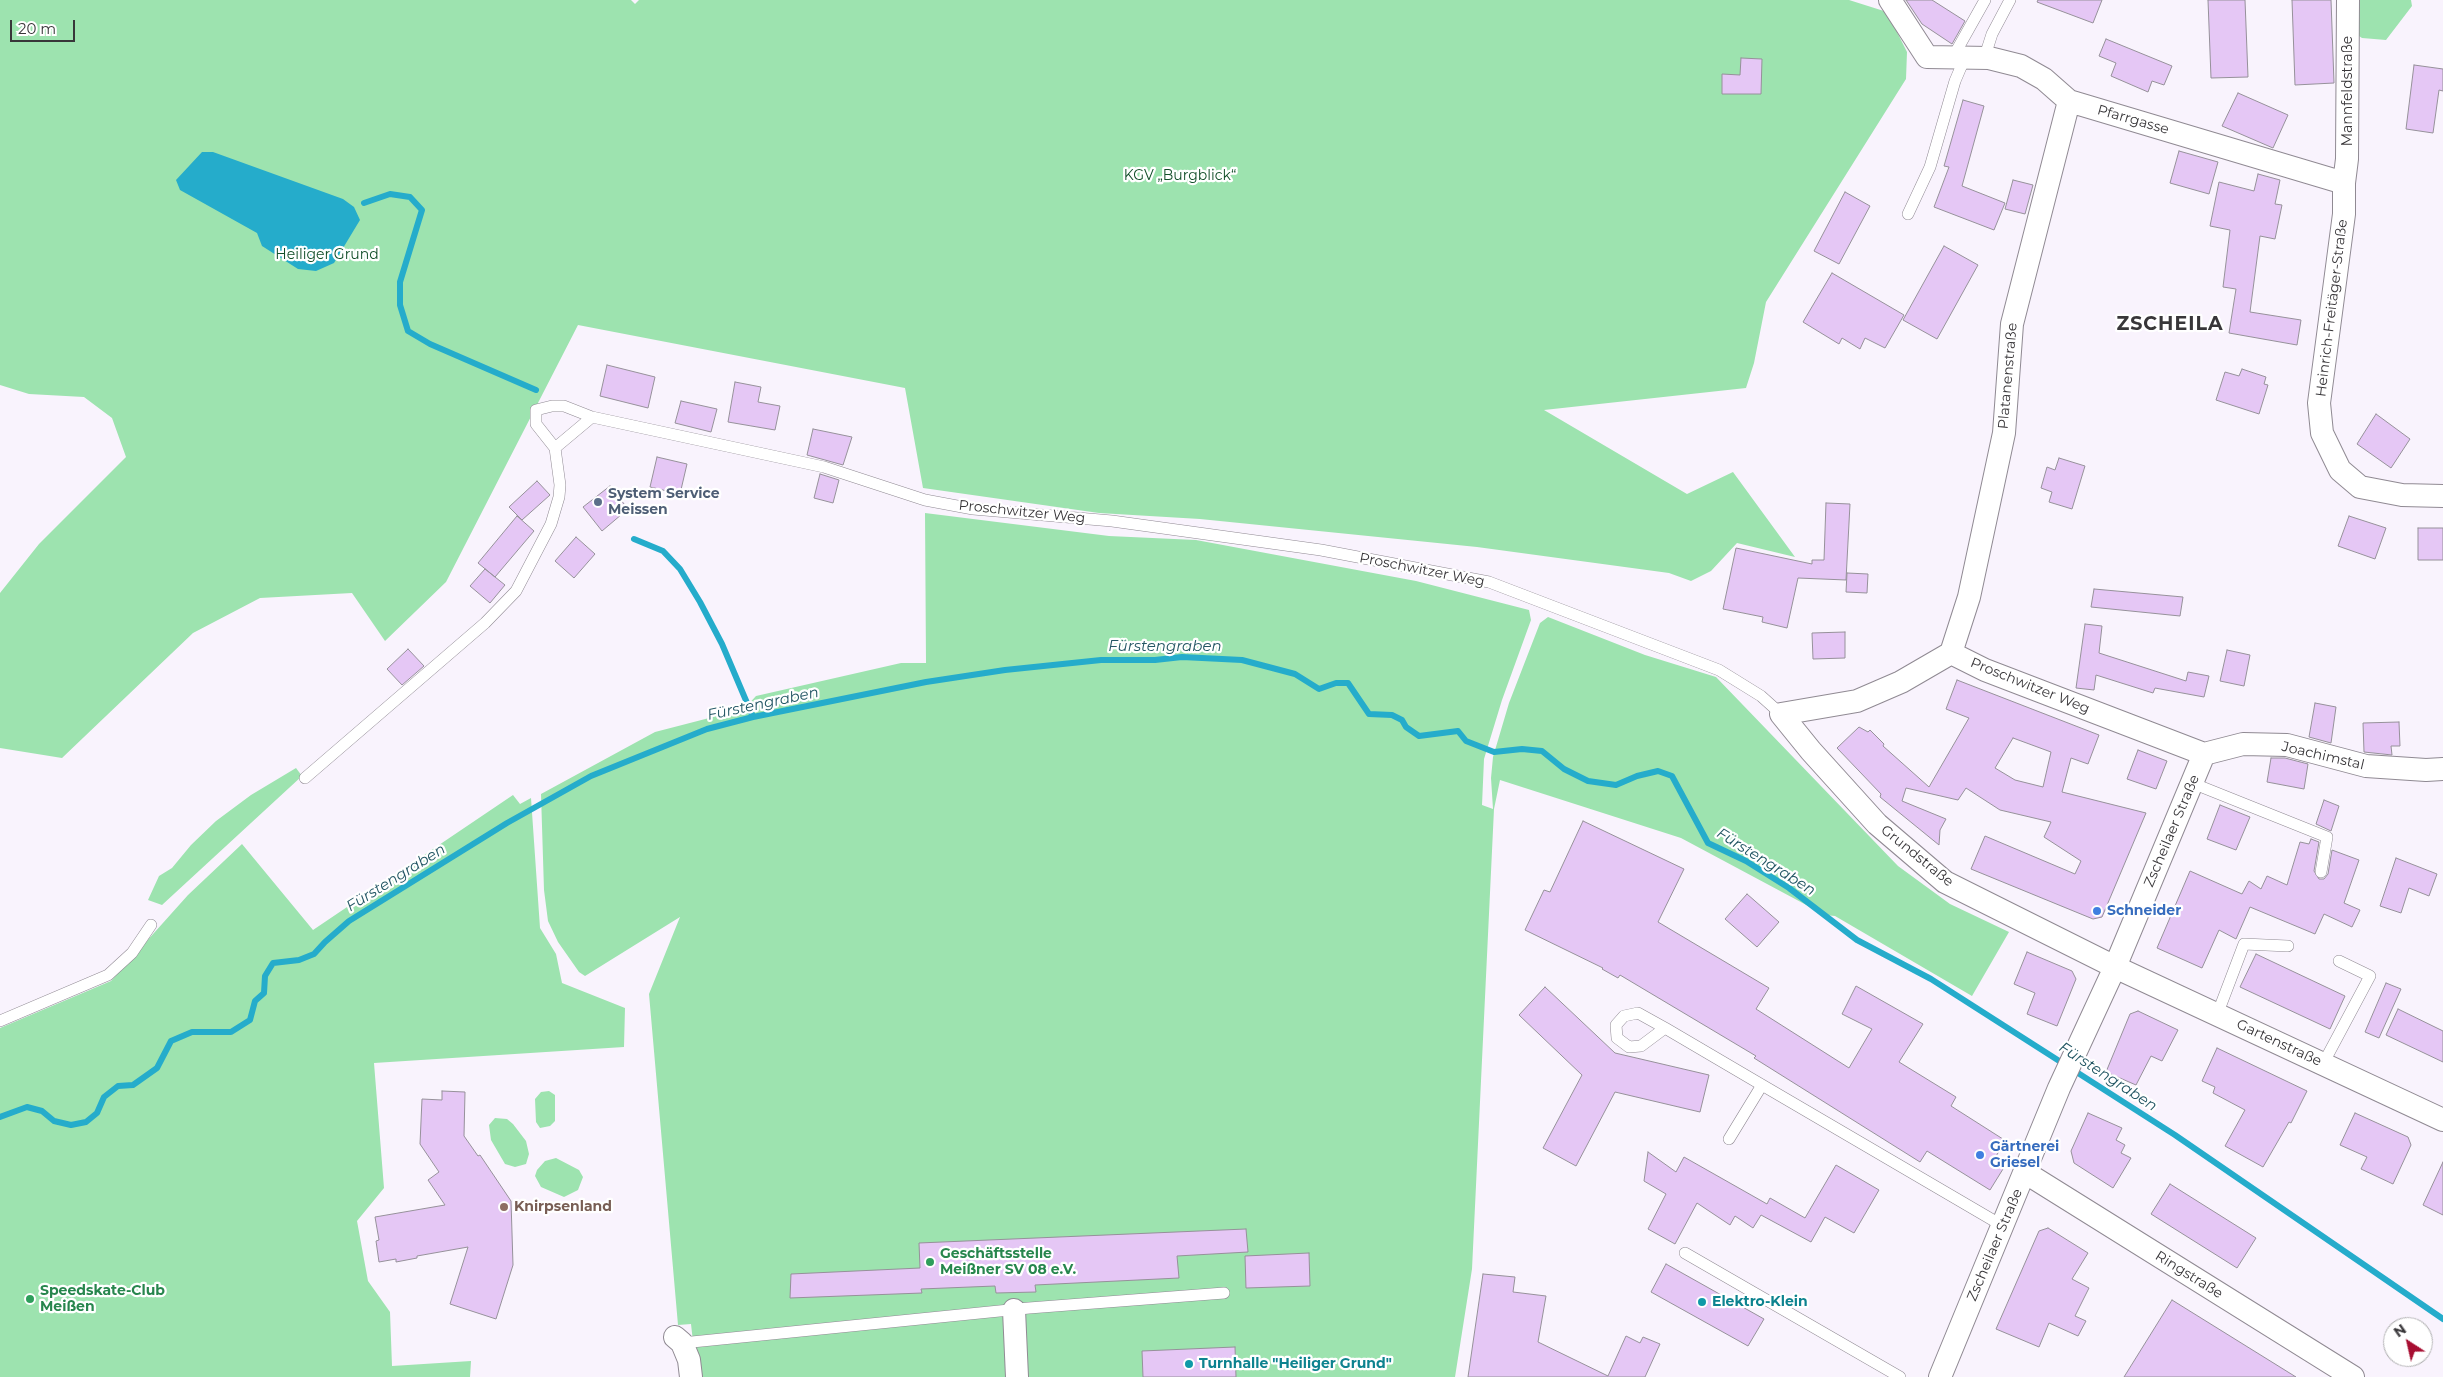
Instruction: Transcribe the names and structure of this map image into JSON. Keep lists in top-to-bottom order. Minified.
{"streets":{"street":["Mannfeldstraße","Pfarrgasse","Heinrich-Freitäger-Straße","Platanenstraße","Proschwitzer Weg","Joachimstal","Zscheilaer Straße","Grundstraße","Gartenstraße","Ringstraße"]},"crossings":[["Mannfeldstraße","Pfarrgasse"],["Mannfeldstraße","Heinrich-Freitäger-Straße"],["Pfarrgasse","Heinrich-Freitäger-Straße"],["Pfarrgasse","Platanenstraße"],["Platanenstraße","Proschwitzer Weg"],["Proschwitzer Weg","Joachimstal"],["Proschwitzer Weg","Zscheilaer Straße"],["Proschwitzer Weg","Grundstraße"],["Joachimstal","Zscheilaer Straße"],["Zscheilaer Straße","Grundstraße"],["Zscheilaer Straße","Gartenstraße"],["Zscheilaer Straße","Ringstraße"],["Grundstraße","Gartenstraße"]],"districts":["ZSCHEILA"],"water":["Fürstengraben"],"parks":["KGV „Burgblick“","Heiliger Grund"],"places":["System Service Meissen","Schneider","Gärtnerei Griesel","Knirpsenland","Geschäftsstelle Meißner SV 08 e.V.","Speedskate-Club Meißen","Elektro-Klein","Turnhalle \"Heiliger Grund\""],"scale_bar":"20 m","north":"top left"}
